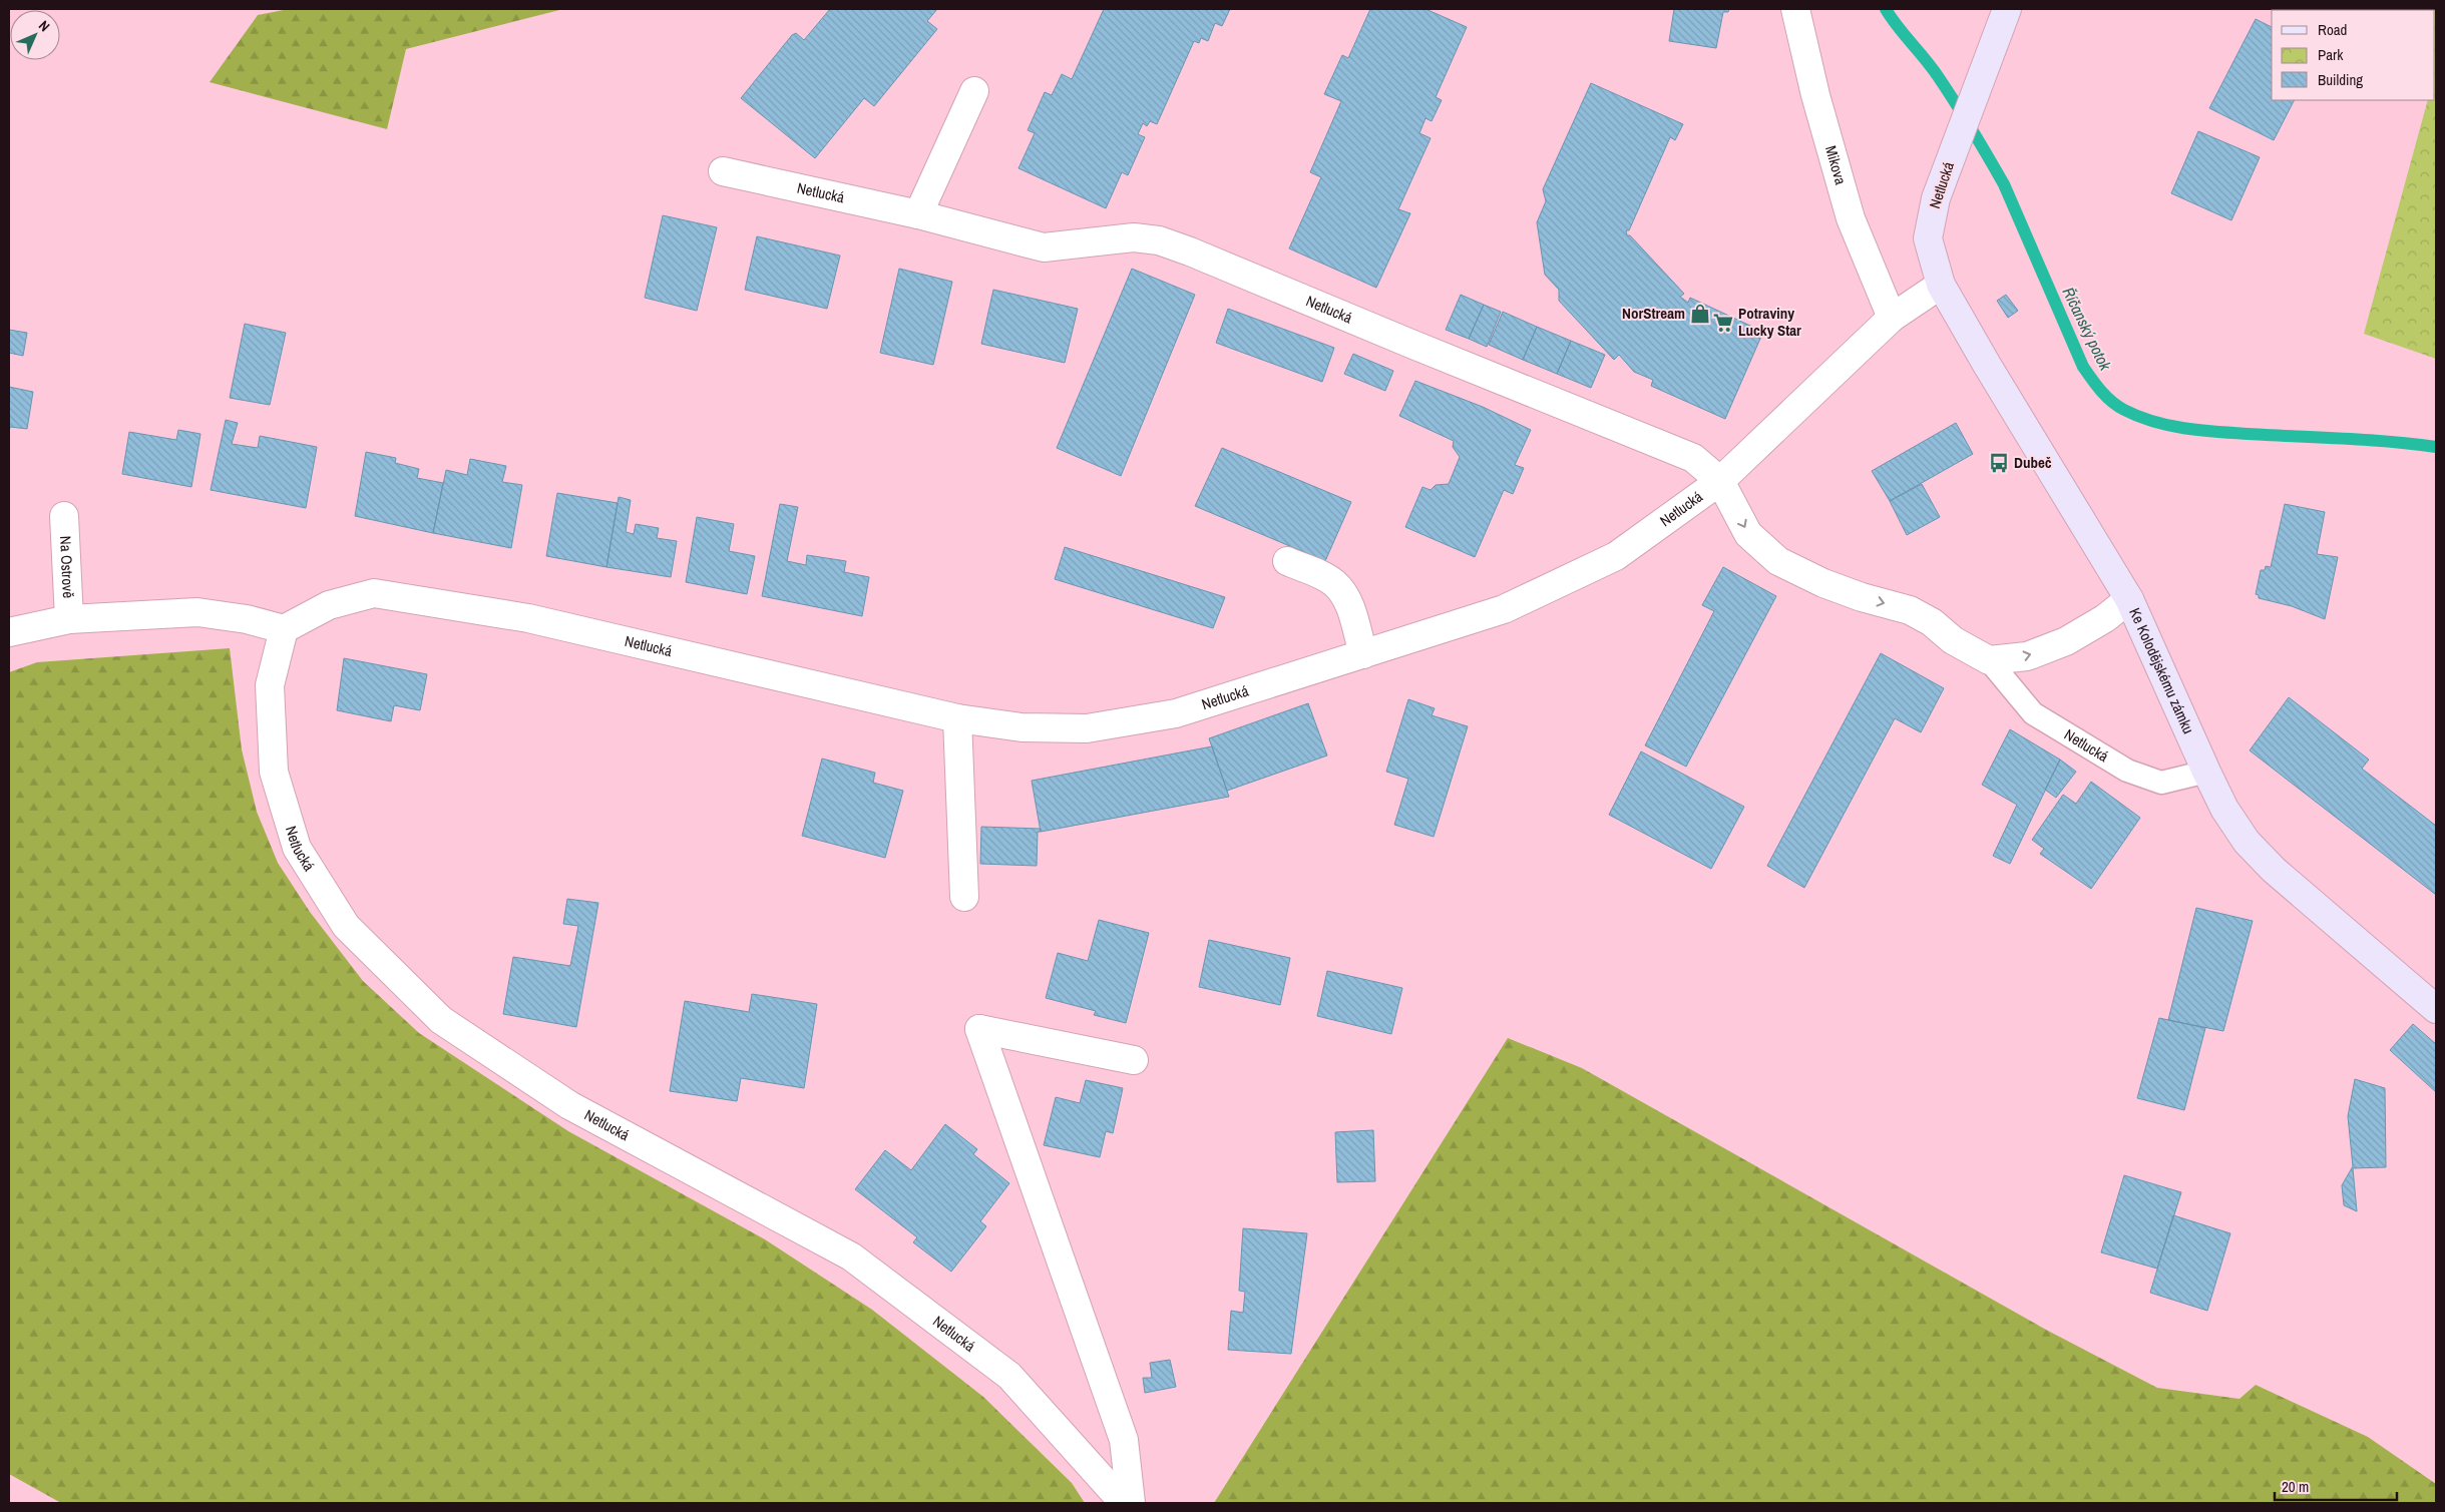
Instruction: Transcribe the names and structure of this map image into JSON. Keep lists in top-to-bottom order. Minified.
{"streets":{"street":["Mikova","Netlucká","Na Ostrově","Ke Kolodějskému zámku"]},"crossings":[["Mikova","Netlucká"],["Netlucká","Ke Kolodějskému zámku"]],"water":["Říčanský potok"],"places":{"shop":["NorStream"],"supermarket":["Potraviny Lucky Star"],"bus stop":["Dubeč"]},"legend":["Road","Park","Building"],"scale_bar":"20 m","north":"top right"}
